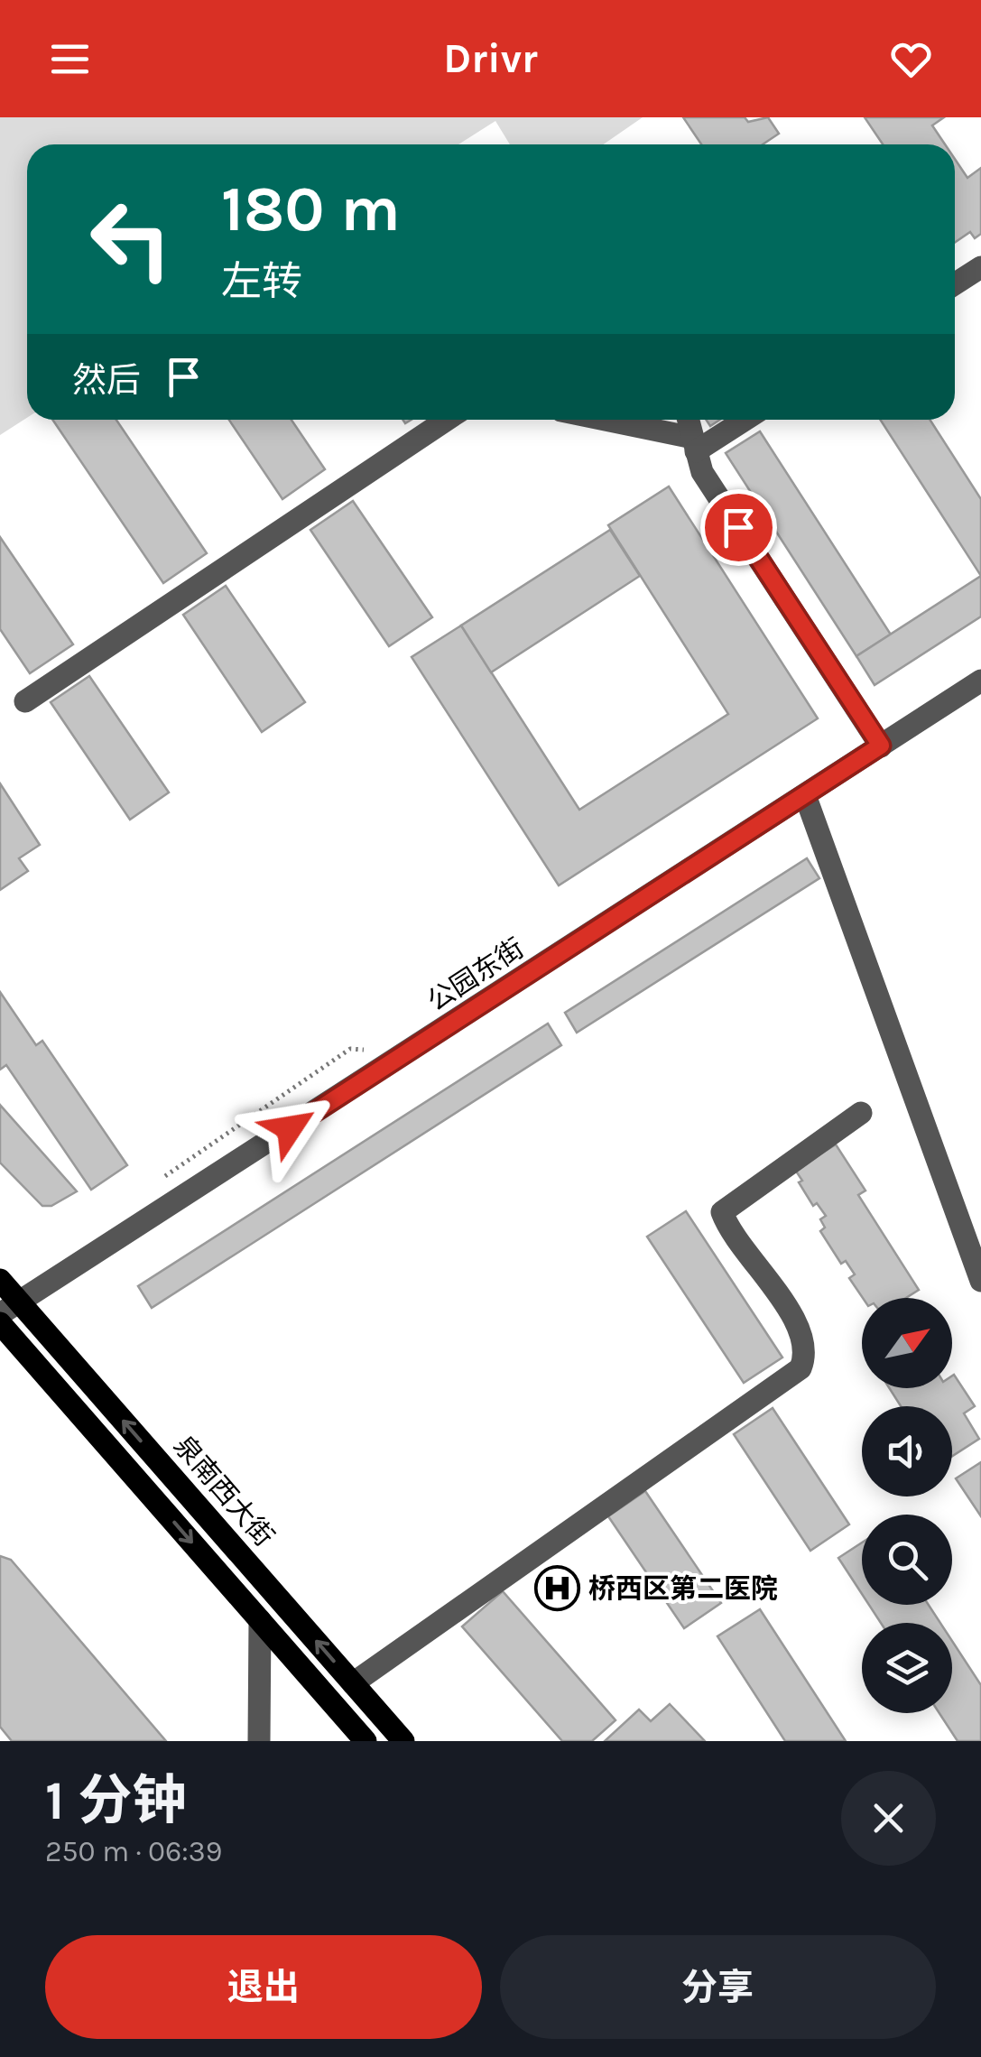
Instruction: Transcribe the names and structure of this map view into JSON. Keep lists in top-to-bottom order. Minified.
{"streets":{"main road":["泉南西大街"],"street":["公园东街"]},"crossings":[["公园东街","泉南西大街"]],"places":{"hospital":["桥西区第二医院"]},"north":"top right","page":{"header":"Drivr","turn":["180 m","左转"],"then":"然后","heading":["1 分钟","250 m · 06:39"],"buttons":["退出","分享"]}}
